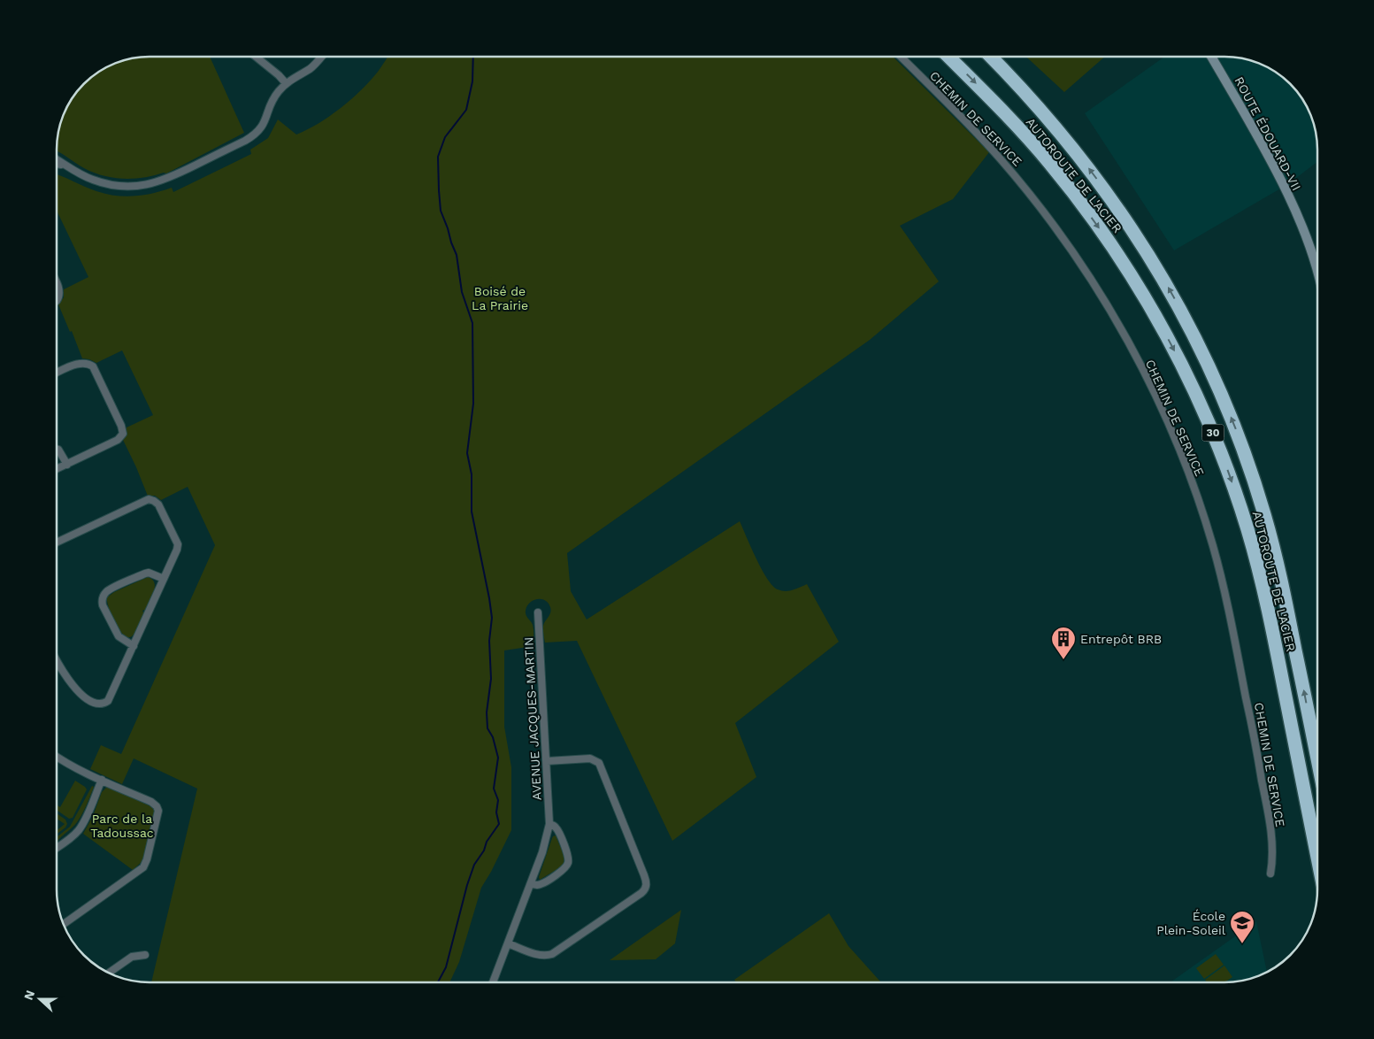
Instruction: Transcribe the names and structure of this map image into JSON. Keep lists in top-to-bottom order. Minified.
{"streets":{"highway":["AUTOROUTE DE L'ACIER","30"],"main road":["ROUTE ÉDOUARD-VII"],"street":["CHEMIN DE SERVICE","AVENUE JACQUES-MARTIN"]},"parks":["Boisé de La Prairie","Parc de la Tadoussac"],"places":{"building":["Entrepôt BRB"],"school or university":["École Plein-Soleil"]},"north":"left"}
